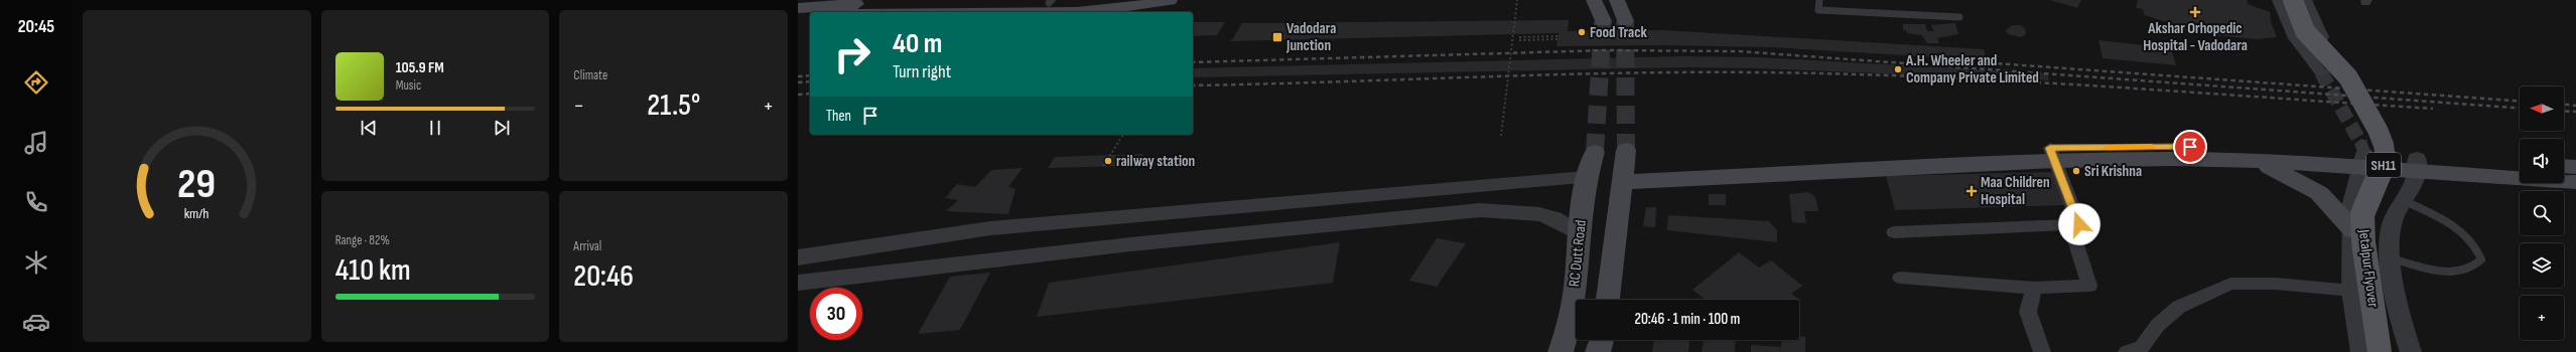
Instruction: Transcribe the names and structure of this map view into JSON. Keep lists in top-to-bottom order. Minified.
{"streets":{"main road":["SH11","RC Dutt Road","Jetalpur Flyover"]},"places":{"health":["Akshar Orhopedic Hospital - Vadodara","Maa Children Hospital"],"other":["Food Track","A.H. Wheeler and Company Private Limited","railway station","Sri Krishna"],"transit":["Vadodara Junction"]},"north":"left","page":{"tabs":"20:45","tile":["Climate",["Range · 82%","410 km"],["Arrival","20:46"]],"turn":["40 m","Turn right"],"song":["105.9 FM","Music"],"map_buttons":"+","heat":["−","21.5°","+"],"then":"Then","limit":"30","trip":"20:46 · 1 min · 100 m","gauge":["29","km/h"]}}
